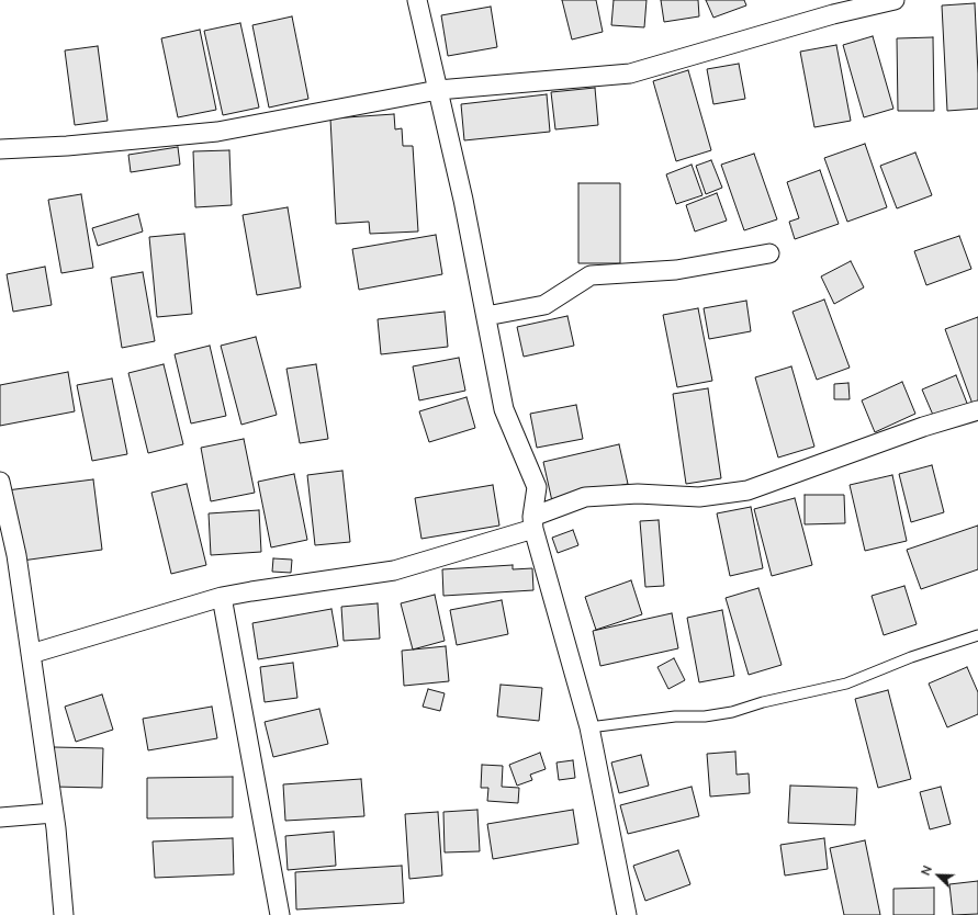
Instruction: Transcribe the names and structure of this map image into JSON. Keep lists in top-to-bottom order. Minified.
{"north":"top left"}
